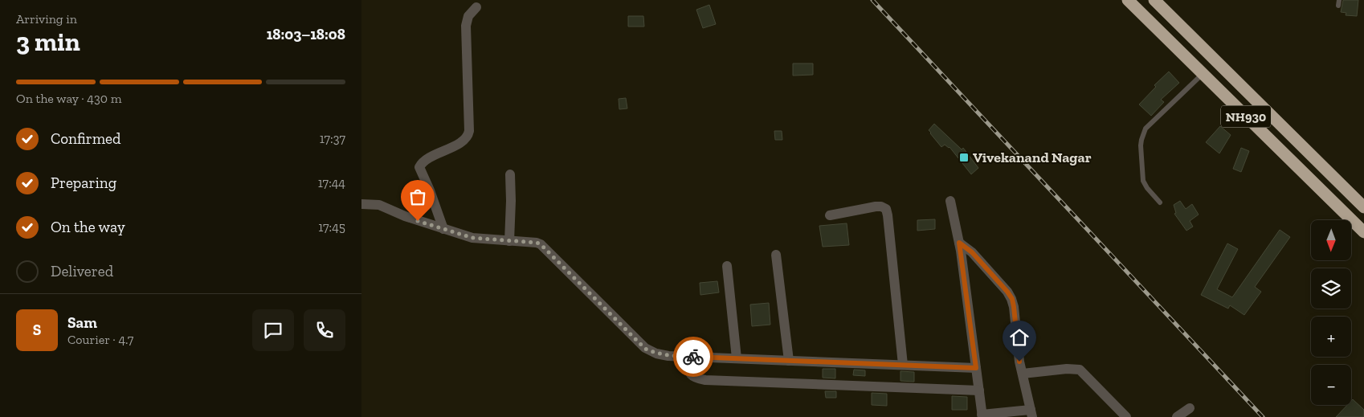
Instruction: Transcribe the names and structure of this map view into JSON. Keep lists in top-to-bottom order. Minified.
{"streets":{"highway":["NH930"]},"places":{"transit":["Vivekanand Nagar"]},"north":"bottom","page":{"heading":["3 min","Arriving in","18:03–18:08"],"panel":["Sam","Courier · 4.7"],"bar":"On the way · 430 m","list":[["Confirmed","17:37"],["Preparing","17:44"],["On the way","17:45"],"Delivered"],"map_buttons":["+","−"],"round":"S"}}
